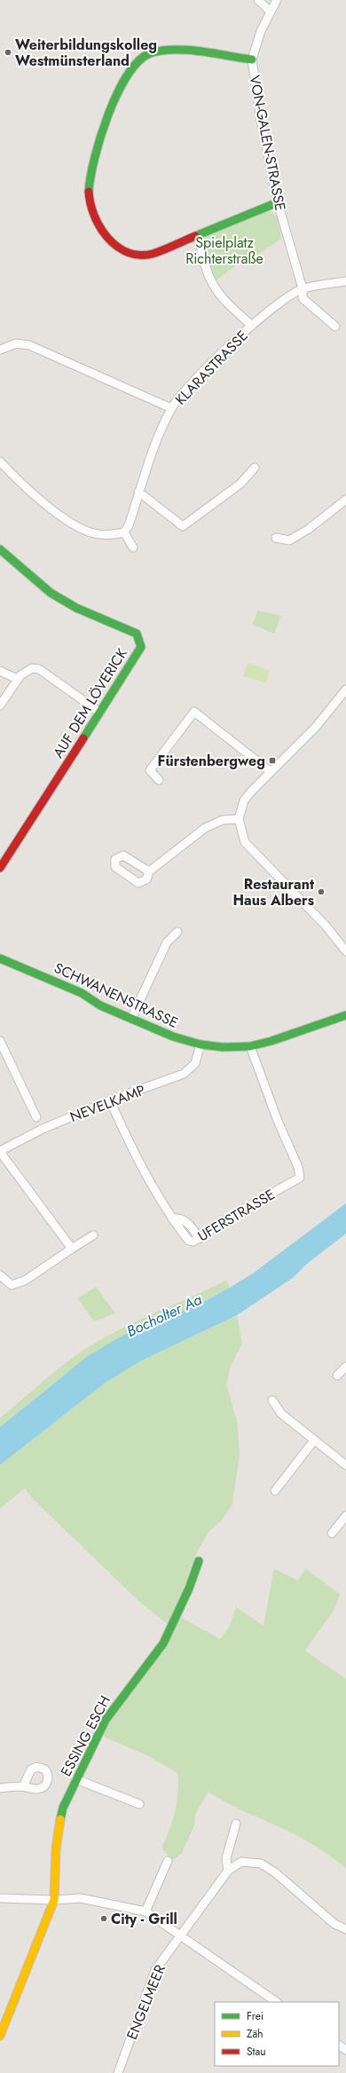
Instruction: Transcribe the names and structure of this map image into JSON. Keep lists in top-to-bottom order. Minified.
{"streets":{"street":["VON-GALEN-STRASSE","KLARASTRASSE","AUF DEM LÖVERICK","SCHWANENSTRASSE","NEVELKAMP","UFERSTRASSE","ESSING ESCH","ENGELMEER"]},"crossings":[["VON-GALEN-STRASSE","KLARASTRASSE"],["SCHWANENSTRASSE","NEVELKAMP"],["SCHWANENSTRASSE","UFERSTRASSE"],["NEVELKAMP","UFERSTRASSE"]],"water":["Bocholter Aa"],"parks":["Spielplatz Richterstraße"],"places":{"other":["Weiterbildungskolleg Westmünsterland","Restaurant Haus Albers","City - Grill"],"transit":["Fürstenbergweg"]},"legend":["Frei","Zäh","Stau"]}
